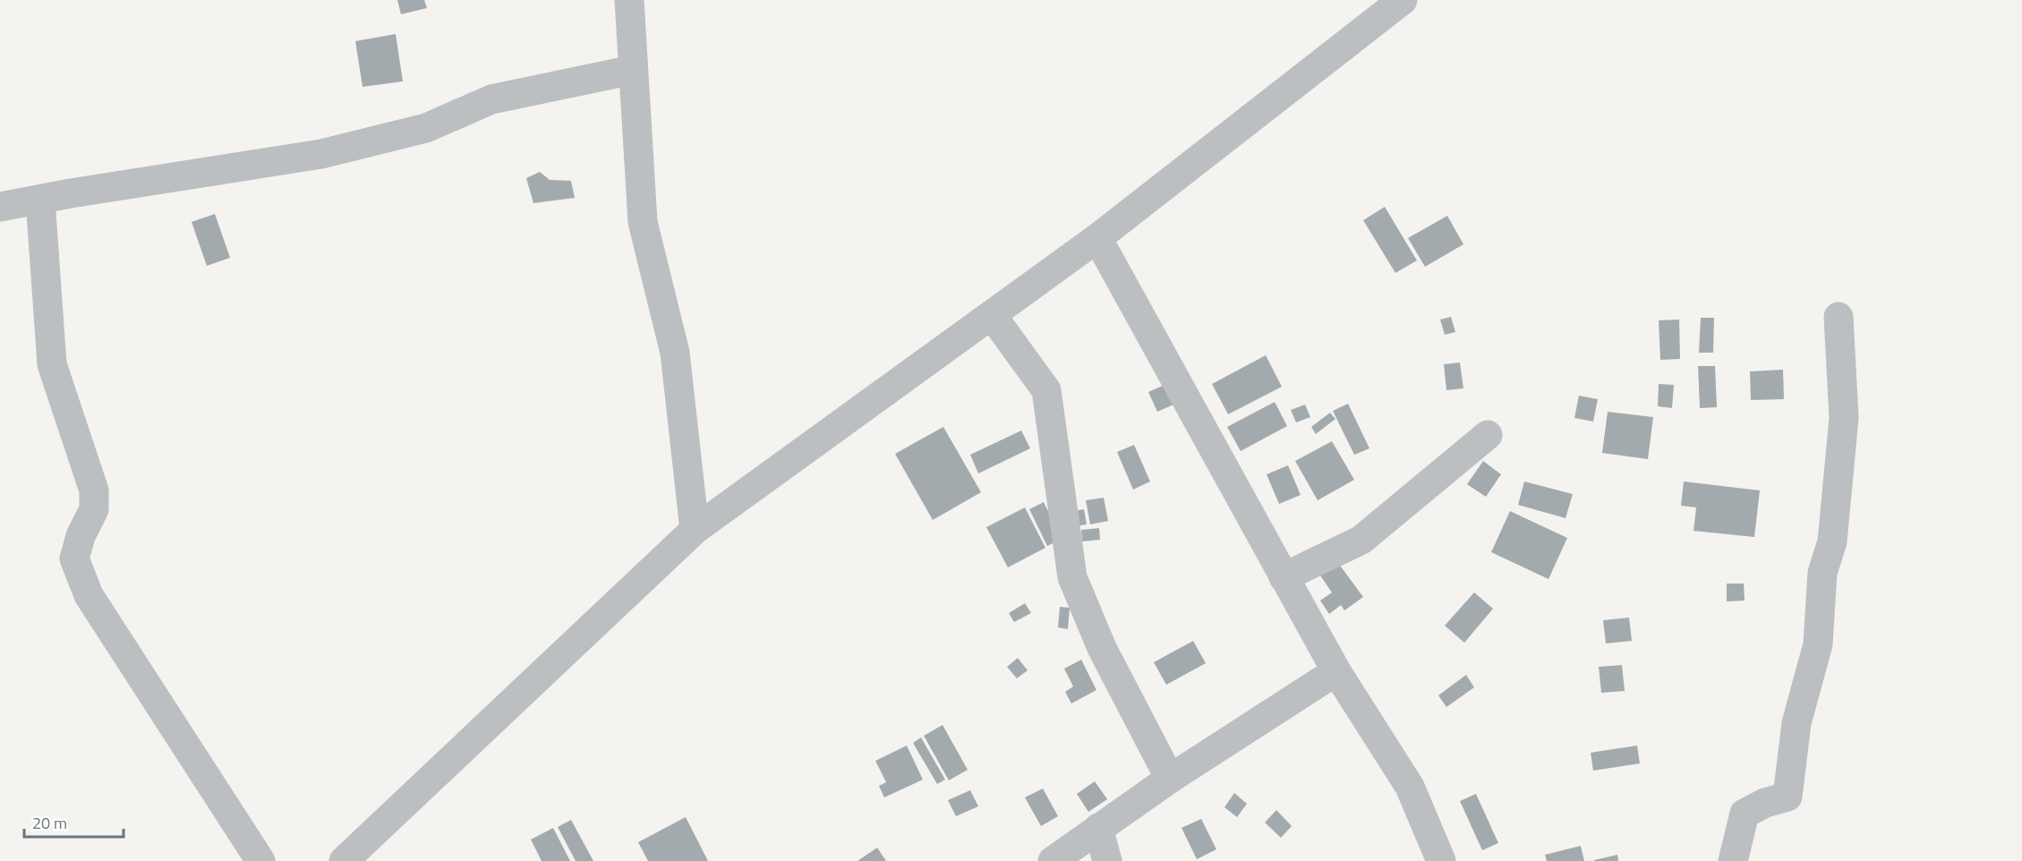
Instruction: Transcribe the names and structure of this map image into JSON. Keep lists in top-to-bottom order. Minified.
{"scale_bar":"20 m"}
